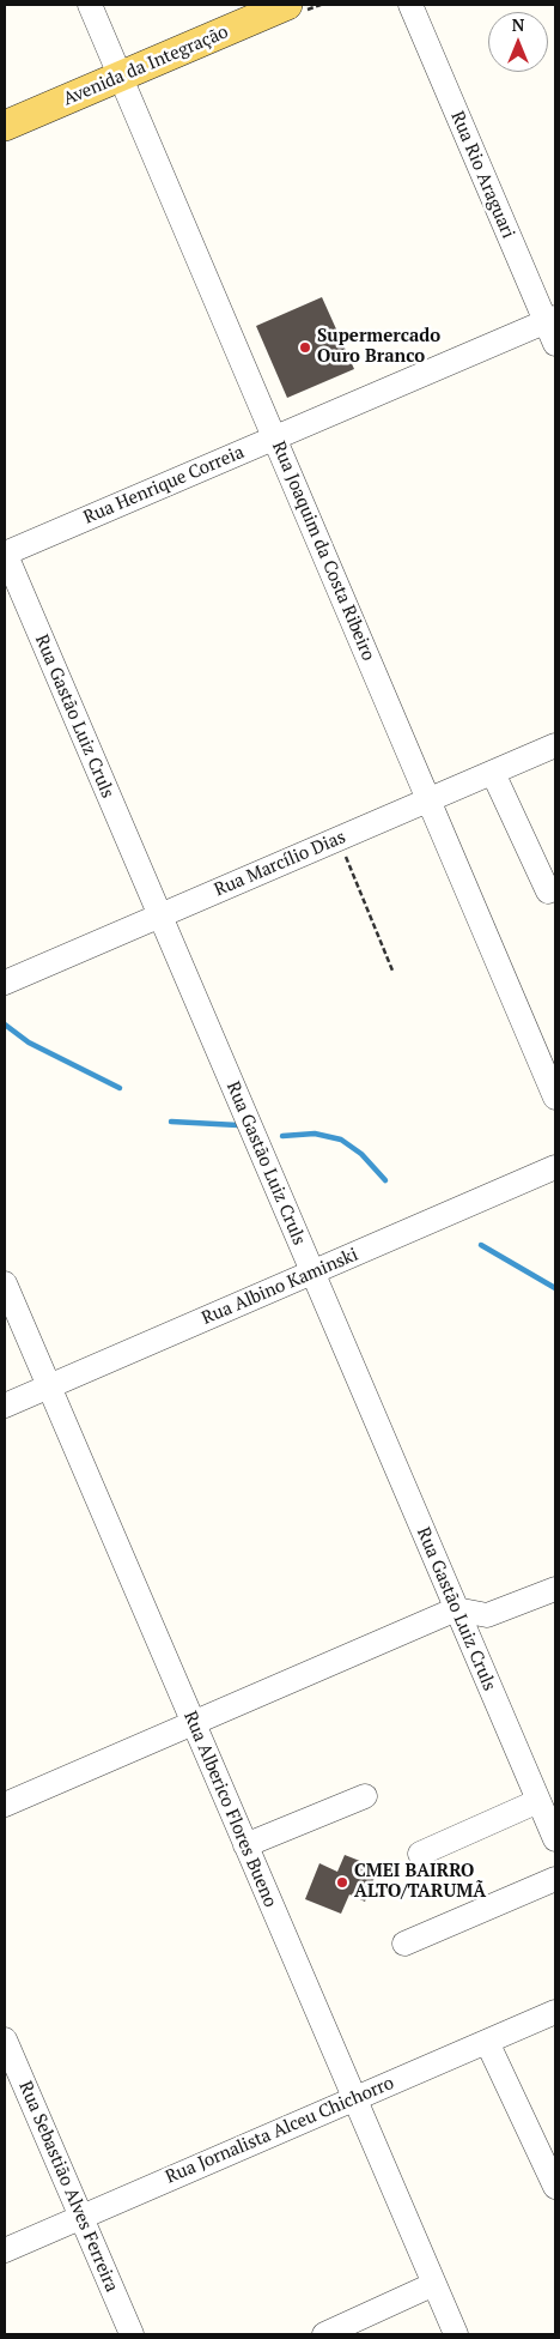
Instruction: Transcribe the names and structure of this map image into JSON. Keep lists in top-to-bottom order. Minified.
{"streets":{"main road":["Avenida da Integração"],"street":["Rua Rio Araguari","Rua Henrique Correia","Rua Joaquim da Costa Ribeiro","Rua Gastão Luiz Cruls","Rua Marcílio Dias","Rua Albino Kaminski","Rua Alberico Flores Bueno","Rua Jornalista Alceu Chichorro","Rua Sebastião Alves Ferreira"]},"crossings":[["Avenida da Integração","Rua Joaquim da Costa Ribeiro"],["Rua Rio Araguari","Rua Henrique Correia"],["Rua Henrique Correia","Rua Joaquim da Costa Ribeiro"],["Rua Henrique Correia","Rua Gastão Luiz Cruls"],["Rua Joaquim da Costa Ribeiro","Rua Marcílio Dias"],["Rua Gastão Luiz Cruls","Rua Marcílio Dias"],["Rua Gastão Luiz Cruls","Rua Albino Kaminski"],["Rua Albino Kaminski","Rua Alberico Flores Bueno"],["Rua Alberico Flores Bueno","Rua Jornalista Alceu Chichorro"],["Rua Jornalista Alceu Chichorro","Rua Sebastião Alves Ferreira"]],"places":["Supermercado Ouro Branco","CMEI BAIRRO ALTO/TARUMÃ"],"north":"top"}
